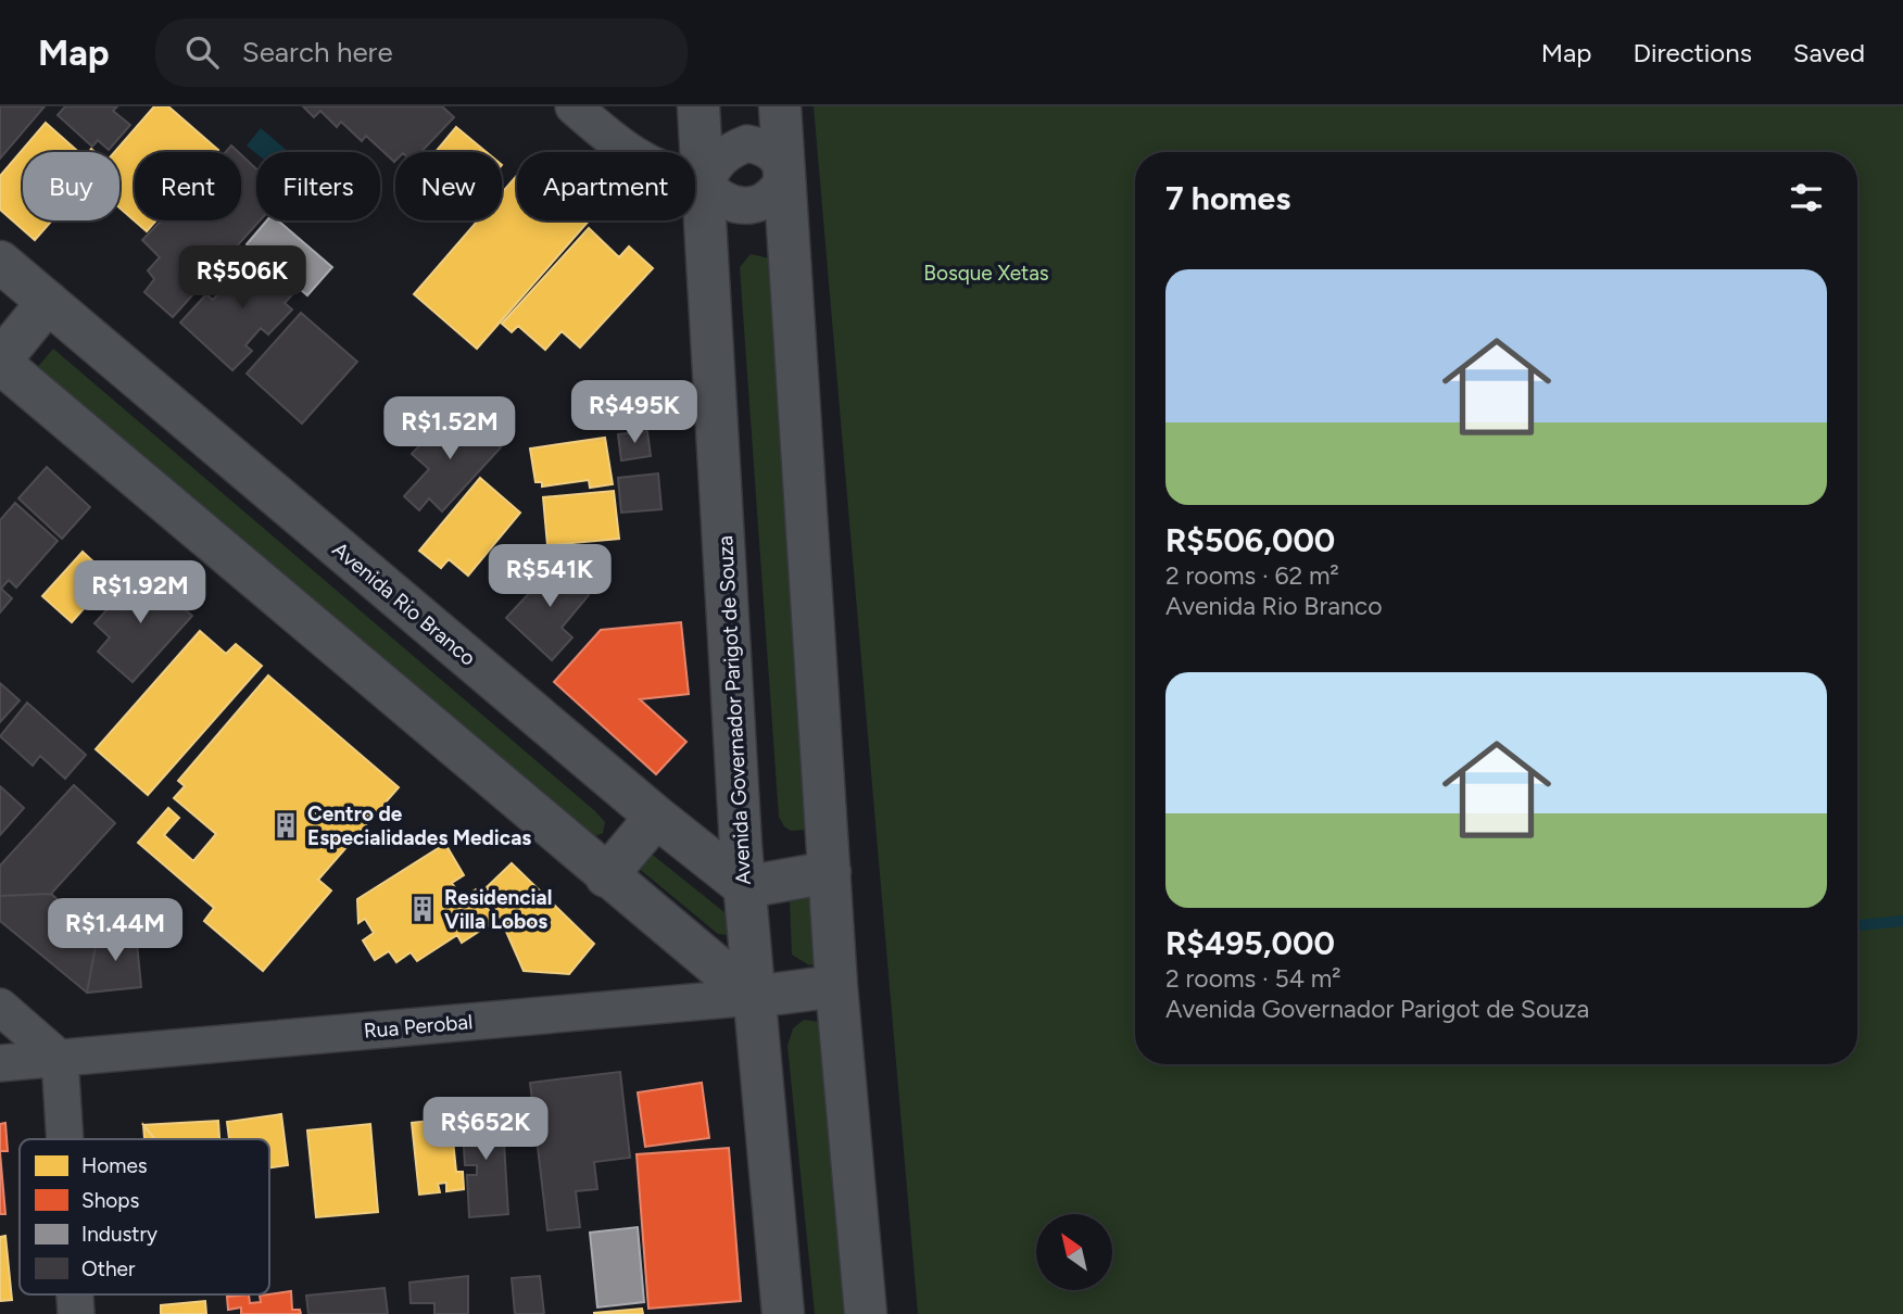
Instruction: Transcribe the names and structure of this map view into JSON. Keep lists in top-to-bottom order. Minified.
{"streets":{"street":["Avenida Rio Branco","Avenida Governador Parigot de Souza","Rua Perobal"]},"crossings":[["Avenida Rio Branco","Avenida Governador Parigot de Souza"],["Avenida Governador Parigot de Souza","Rua Perobal"]],"parks":["Bosque Xetas"],"places":{"building":["Centro de Especialidades Medicas","Residencial Villa Lobos"]},"legend":["Homes","Shops","Industry","Other"],"north":"top left","page":{"header":"Map","search":"Search here","nav":["Map","Directions","Saved"],"chip":["Buy","Rent","Filters","New","Apartment"],"heading":"7 homes","list":[{"name":"R$506,000","note":"2 rooms · 62 m² · Avenida Rio Branco"},{"name":"R$495,000","note":"2 rooms · 54 m² · Avenida Governador Parigot de Souza"}],"price":["R$506K","R$495K","R$1.52M","R$541K","R$1.92M","R$1.44M","R$652K"]}}
